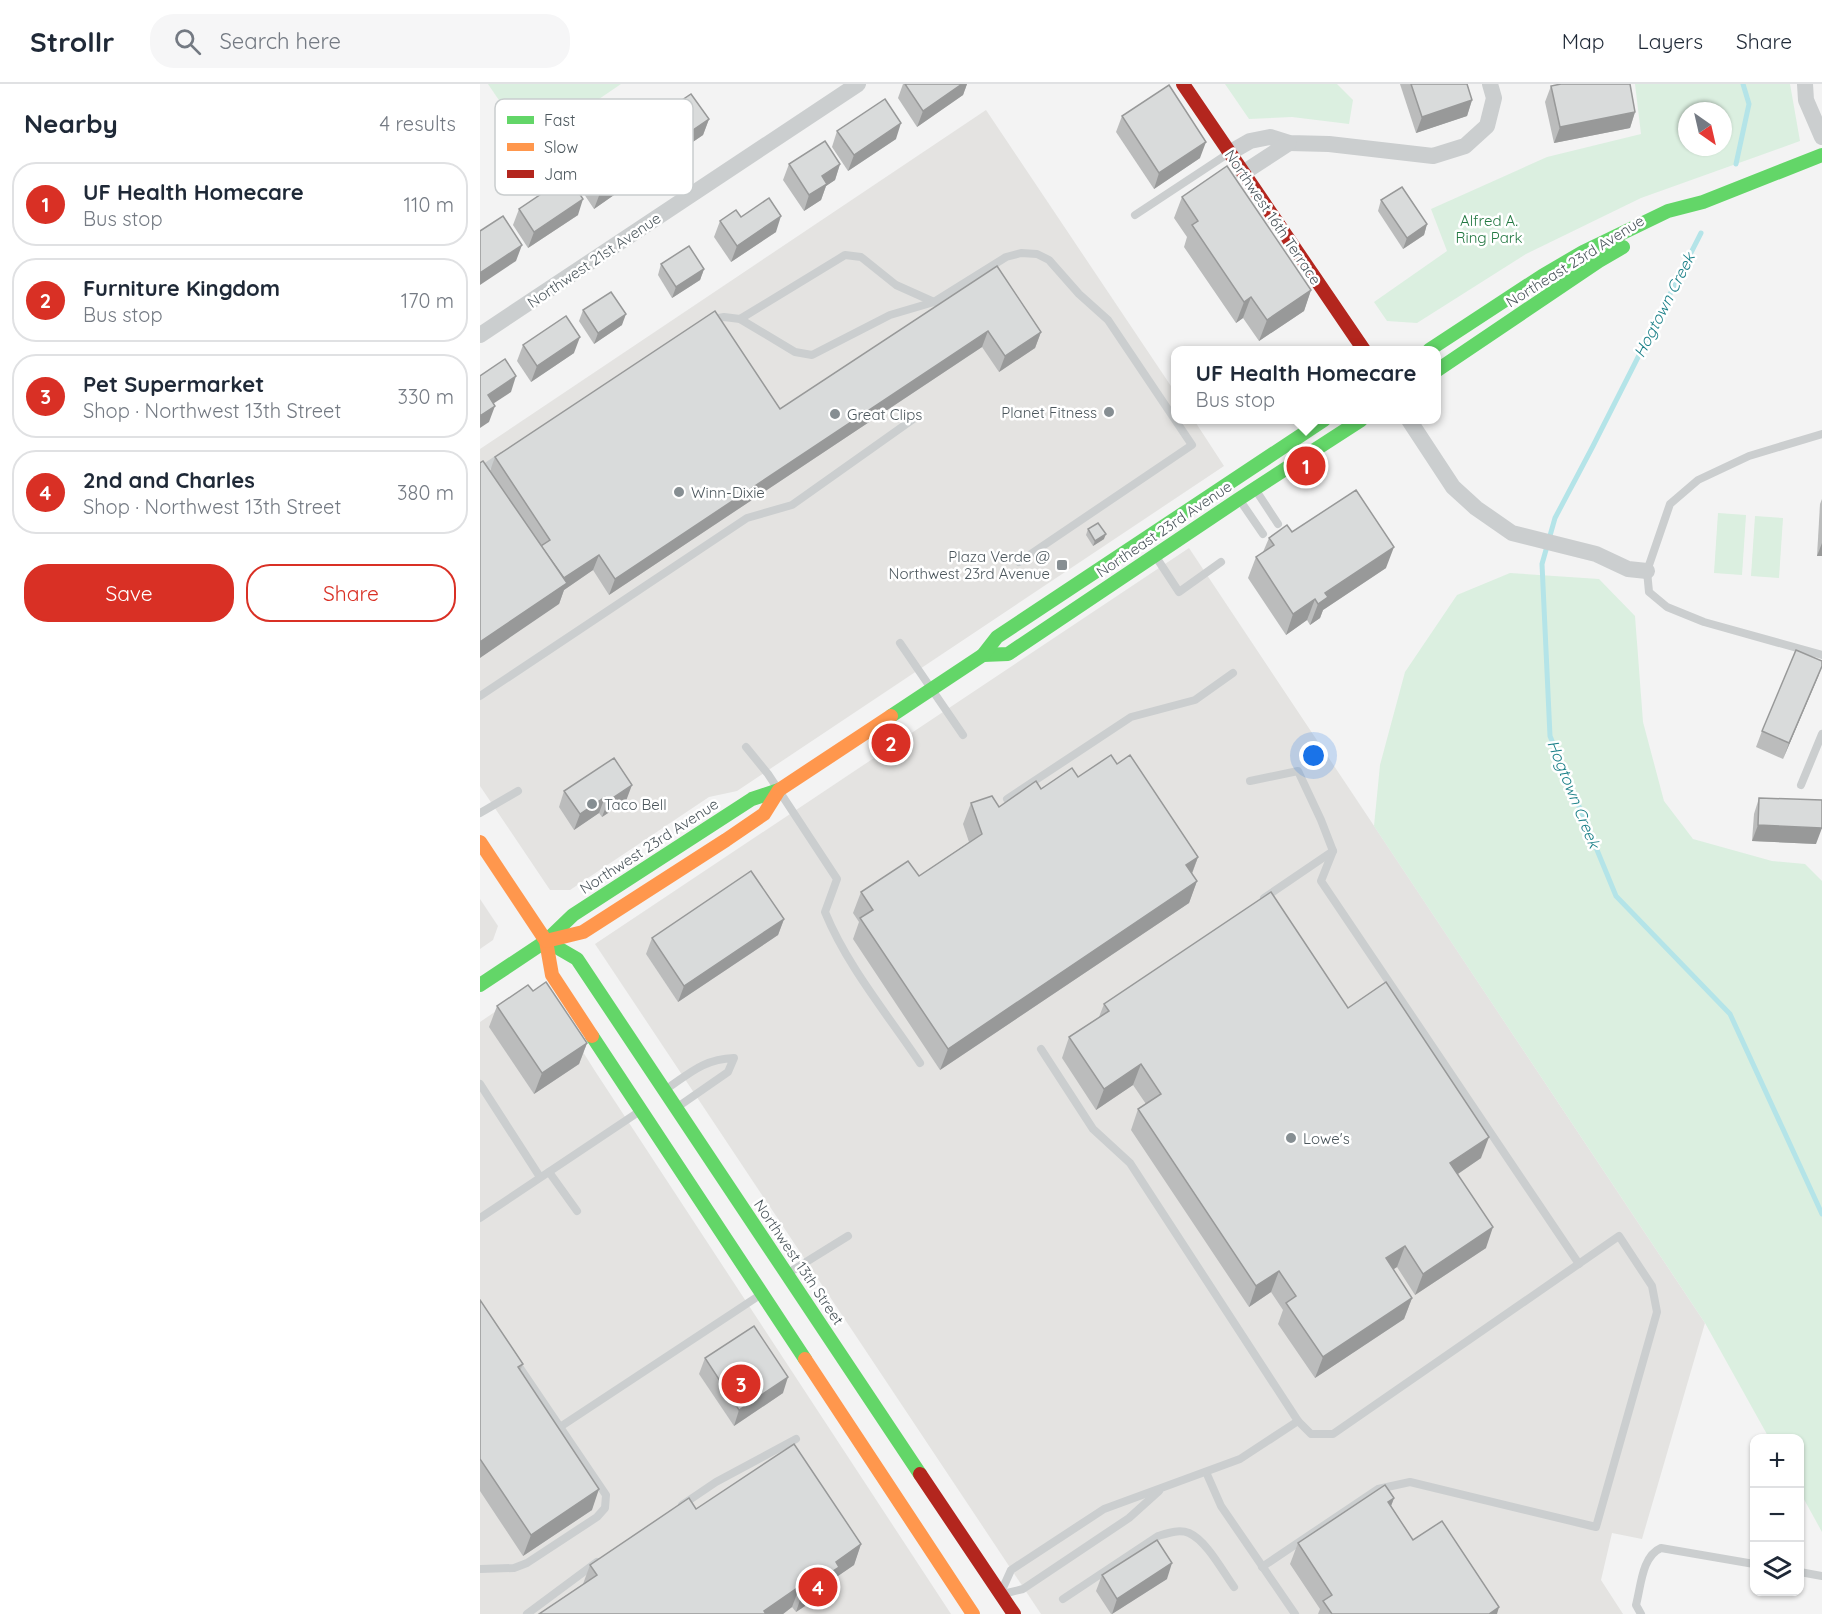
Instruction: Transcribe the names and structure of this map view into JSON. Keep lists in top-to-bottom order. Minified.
{"streets":{"street":["Northwest 16th Terrace","Northwest 21st Avenue","Northeast 23rd Avenue","Northwest 23rd Avenue","Northwest 13th Street"]},"crossings":[["Northeast 23rd Avenue","Northwest 23rd Avenue"],["Northwest 23rd Avenue","Northwest 13th Street"]],"water":["Hogtown Creek"],"parks":["Alfred A. Ring Park"],"places":{"other":["Planet Fitness","Great Clips","Winn-Dixie","Taco Bell","Lowe's"],"transit":["Plaza Verde @ Northwest 23rd Avenue"]},"legend":["Fast","Slow","Jam"],"north":"bottom right","page":{"header":"Strollr","search":"Search here","nav":["Map","Layers","Share"],"heading":["Nearby","4 results"],"list":[{"mark":"1","name":"UF Health Homecare","note":"Bus stop","value":"110 m"},{"mark":"2","name":"Furniture Kingdom","note":"Bus stop","value":"170 m"},{"mark":"3","name":"Pet Supermarket","note":"Shop · Northwest 13th Street","value":"330 m"},{"mark":"4","name":"2nd and Charles","note":"Shop · Northwest 13th Street","value":"380 m"}],"popup":["UF Health Homecare","Bus stop"],"pins":["1","2","3","4"],"buttons":["Save","Share"],"map_buttons":["+","−"]}}
